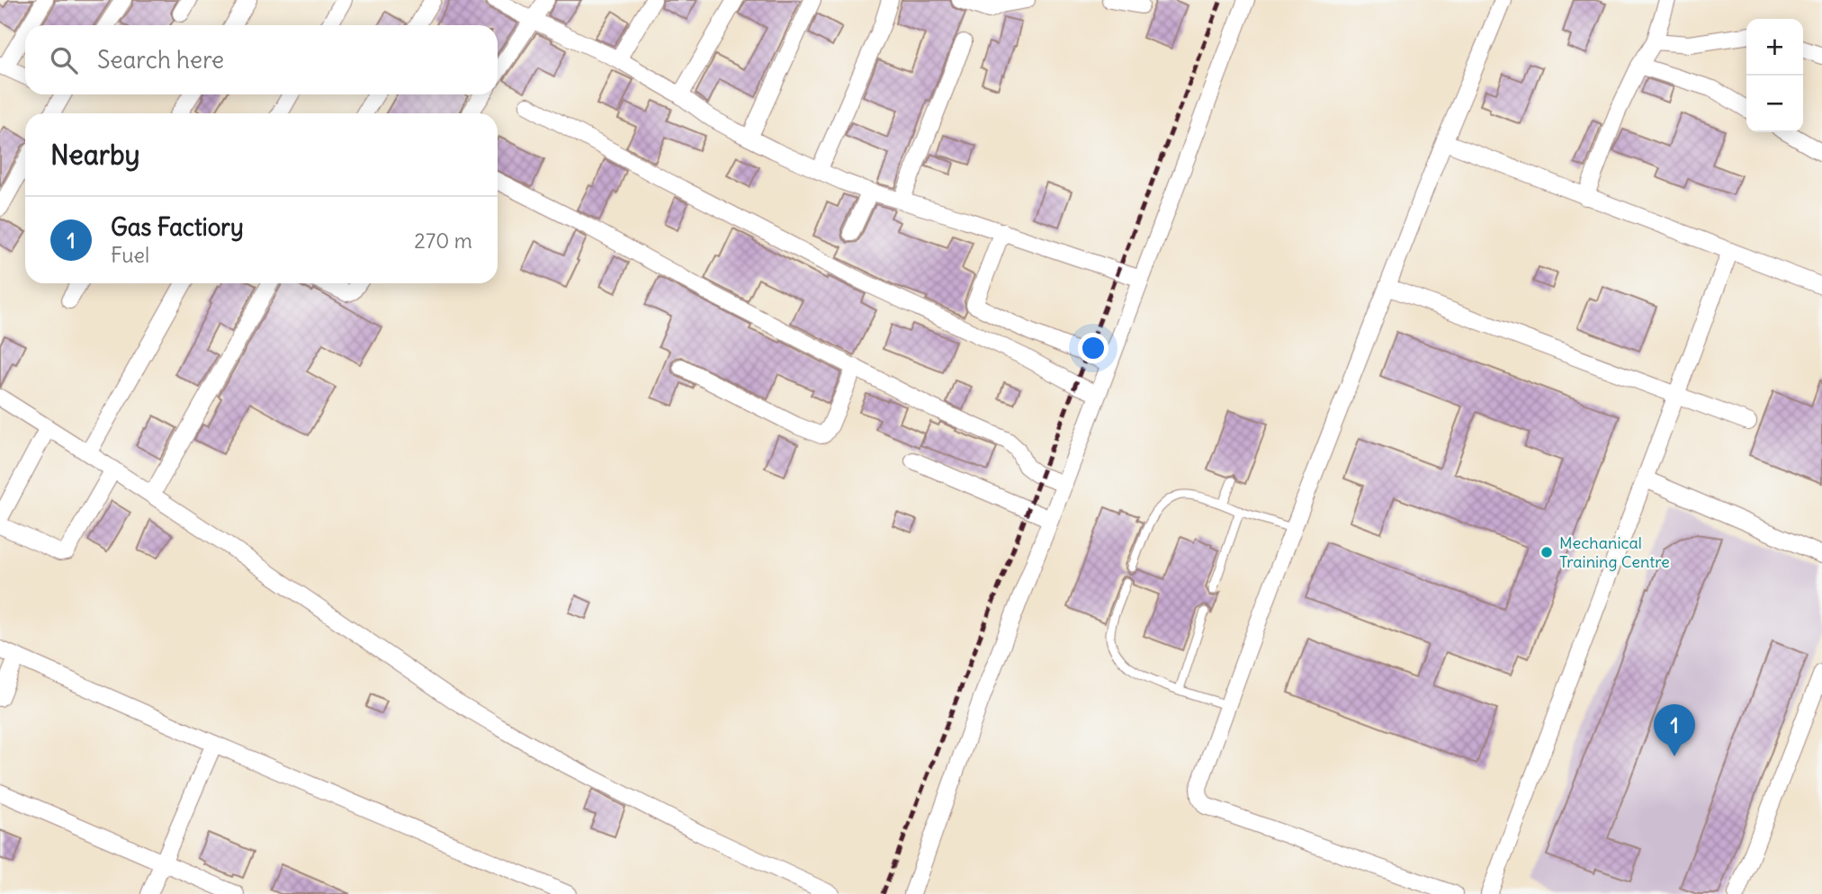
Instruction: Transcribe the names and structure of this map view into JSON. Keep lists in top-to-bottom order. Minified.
{"places":["Mechanical Training Centre"],"page":{"map_buttons":["+","−"],"search":"Search here","heading":"Nearby","list":[{"mark":"1","name":"Gas Factiory","note":"Fuel","value":"270 m"}],"pins":"1"}}
